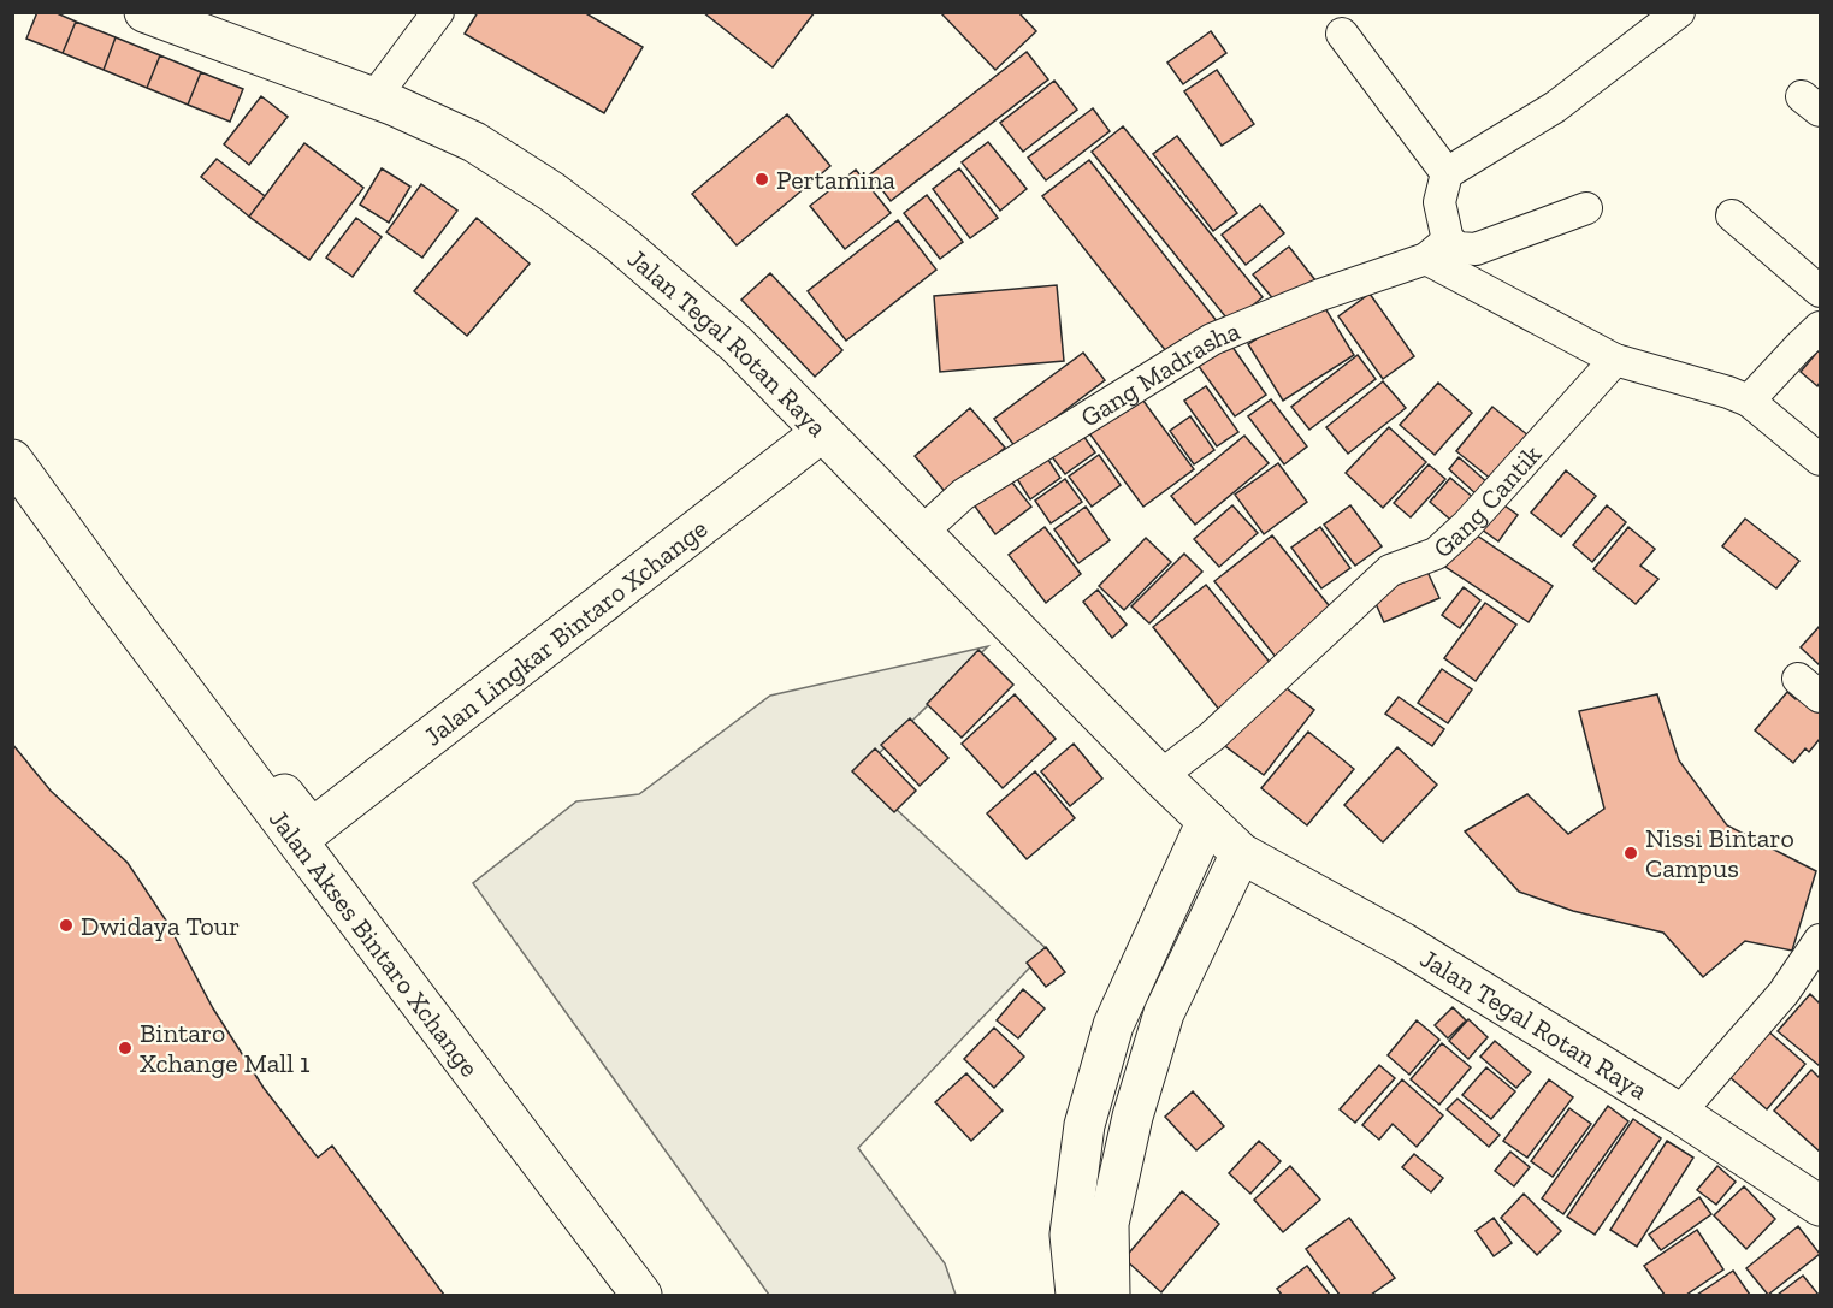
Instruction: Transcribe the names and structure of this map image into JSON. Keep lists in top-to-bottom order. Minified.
{"streets":{"main road":["Jalan Tegal Rotan Raya","Jalan Lingkar Bintaro Xchange","Jalan Akses Bintaro Xchange"],"street":["Gang Madrasha","Gang Cantik"]},"crossings":[["Jalan Tegal Rotan Raya","Gang Madrasha"],["Jalan Tegal Rotan Raya","Gang Cantik"],["Jalan Tegal Rotan Raya","Jalan Lingkar Bintaro Xchange"],["Jalan Lingkar Bintaro Xchange","Jalan Akses Bintaro Xchange"]],"places":["Pertamina","Nissi Bintaro Campus","Dwidaya Tour","Bintaro Xchange Mall 1"]}
